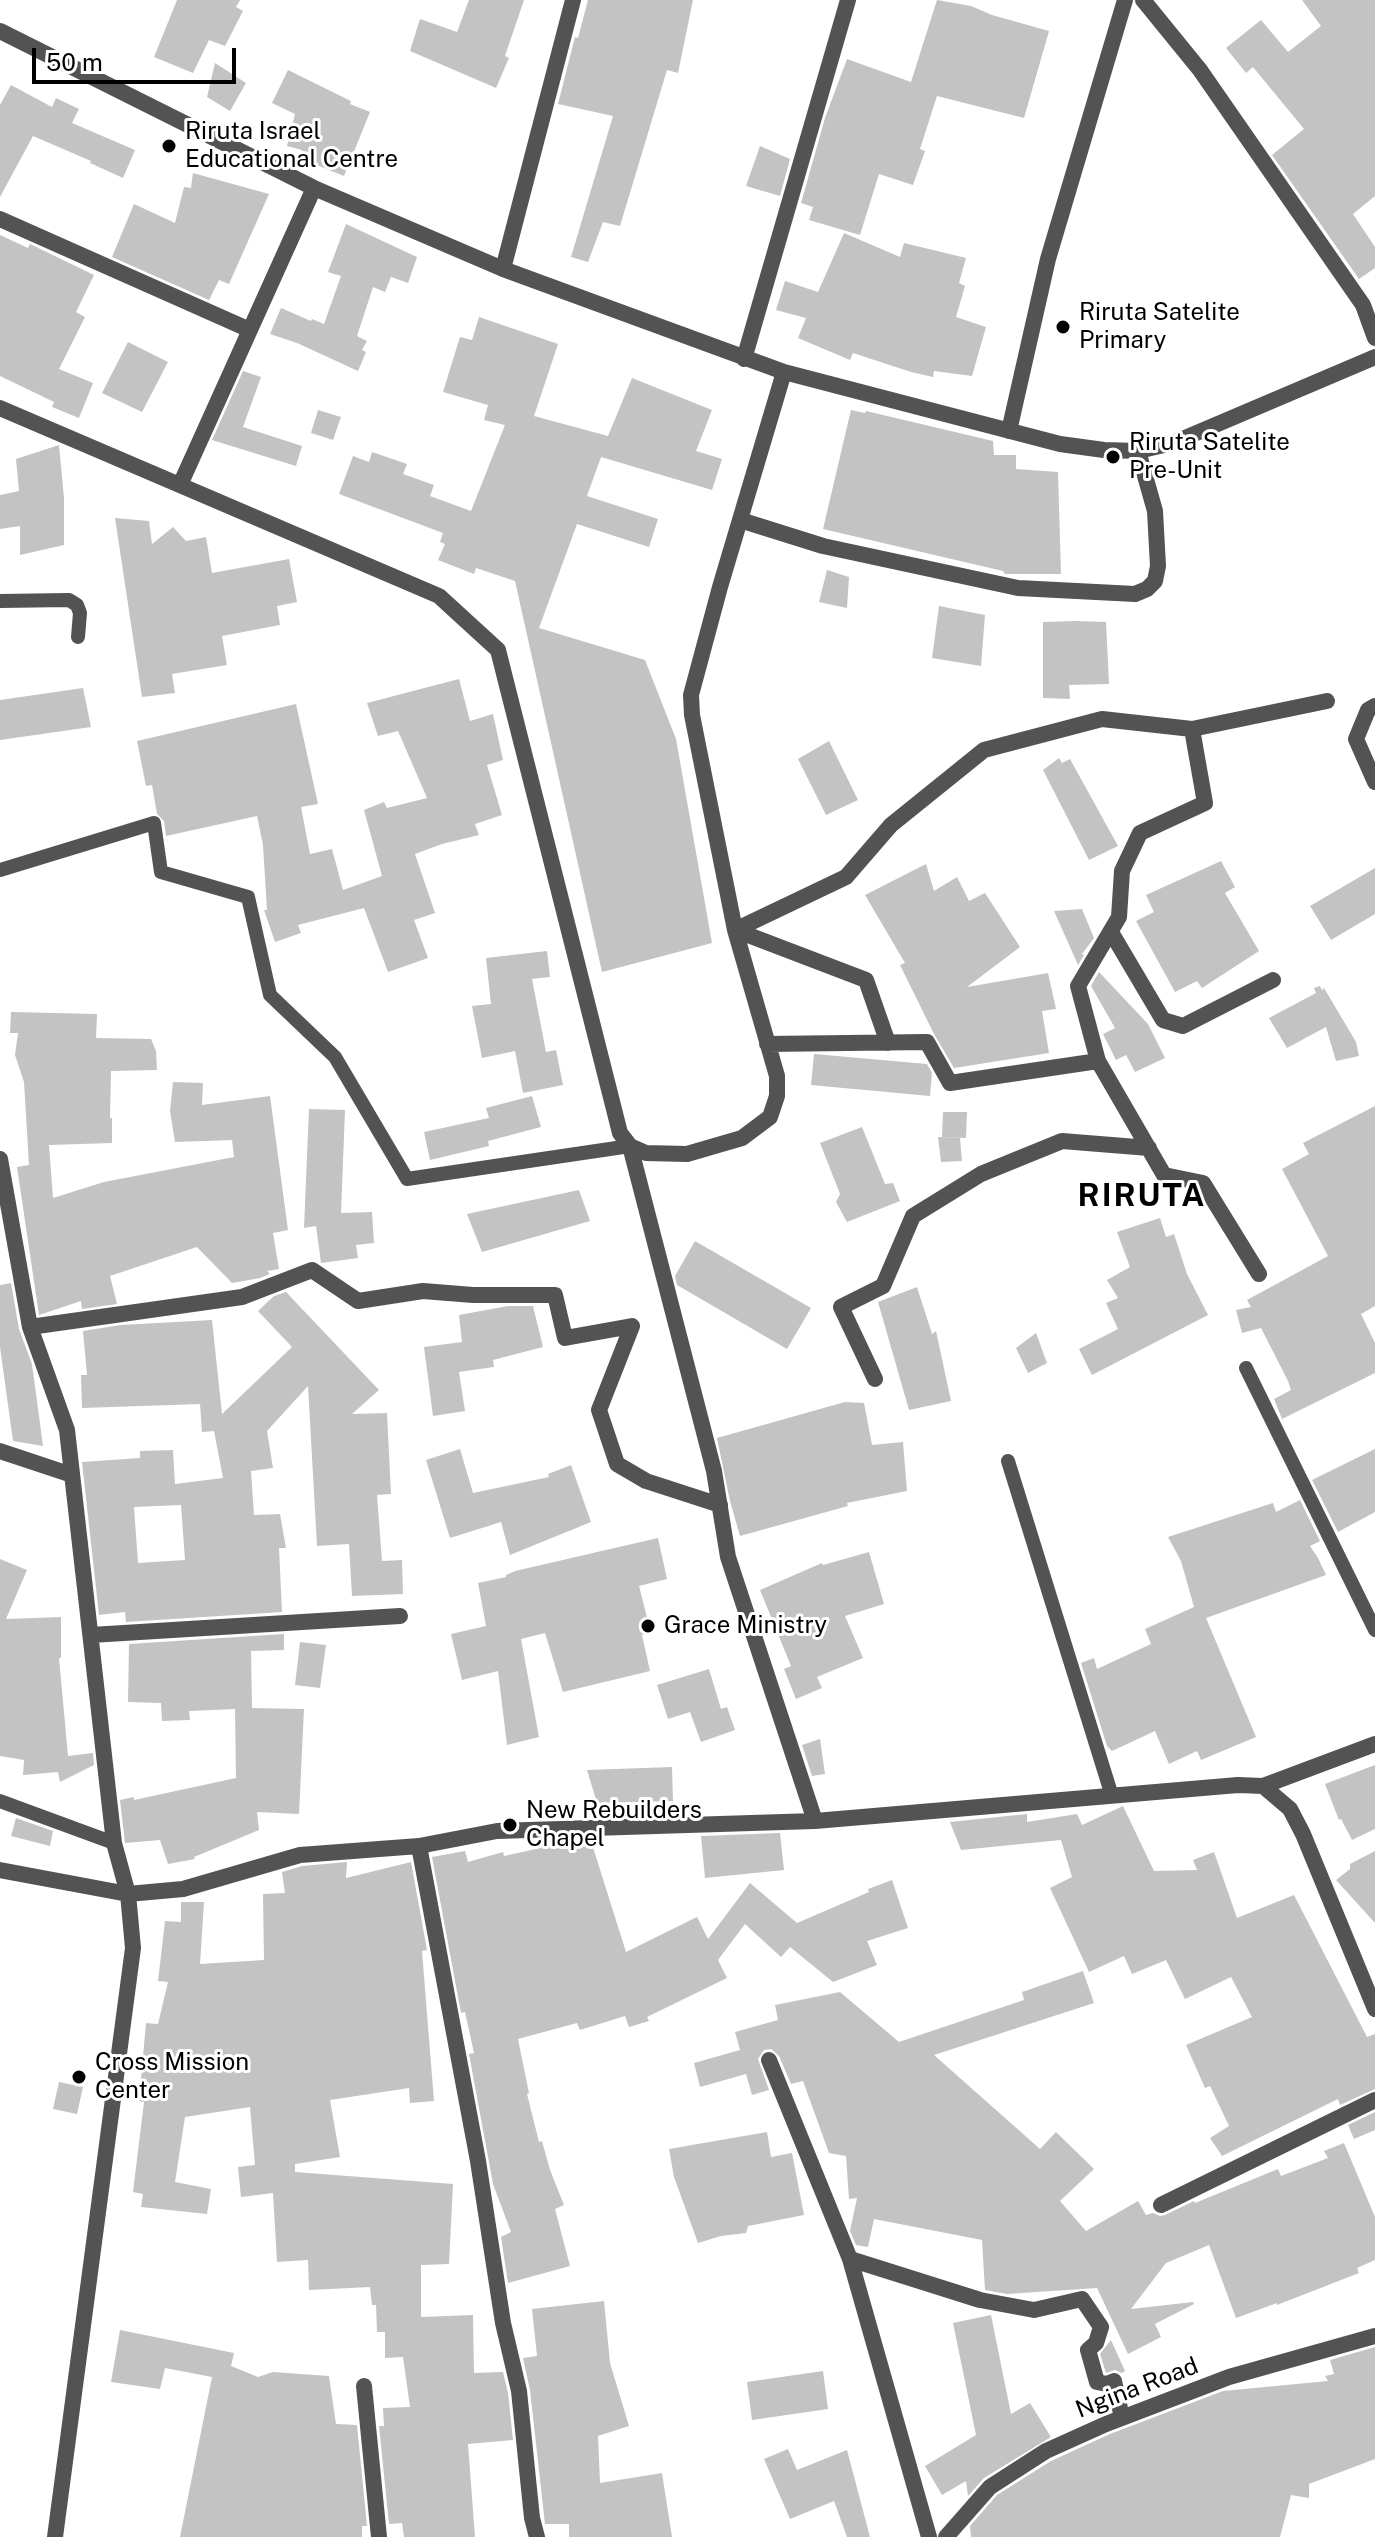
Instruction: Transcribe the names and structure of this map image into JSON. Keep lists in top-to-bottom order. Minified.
{"streets":{"street":["Ngina Road"]},"districts":["RIRUTA"],"places":["Riruta Israel Educational Centre","Riruta Satelite Primary","Riruta Satelite Pre-Unit","Grace Ministry","New Rebuilders Chapel","Cross Mission Center"],"scale_bar":"50 m"}
